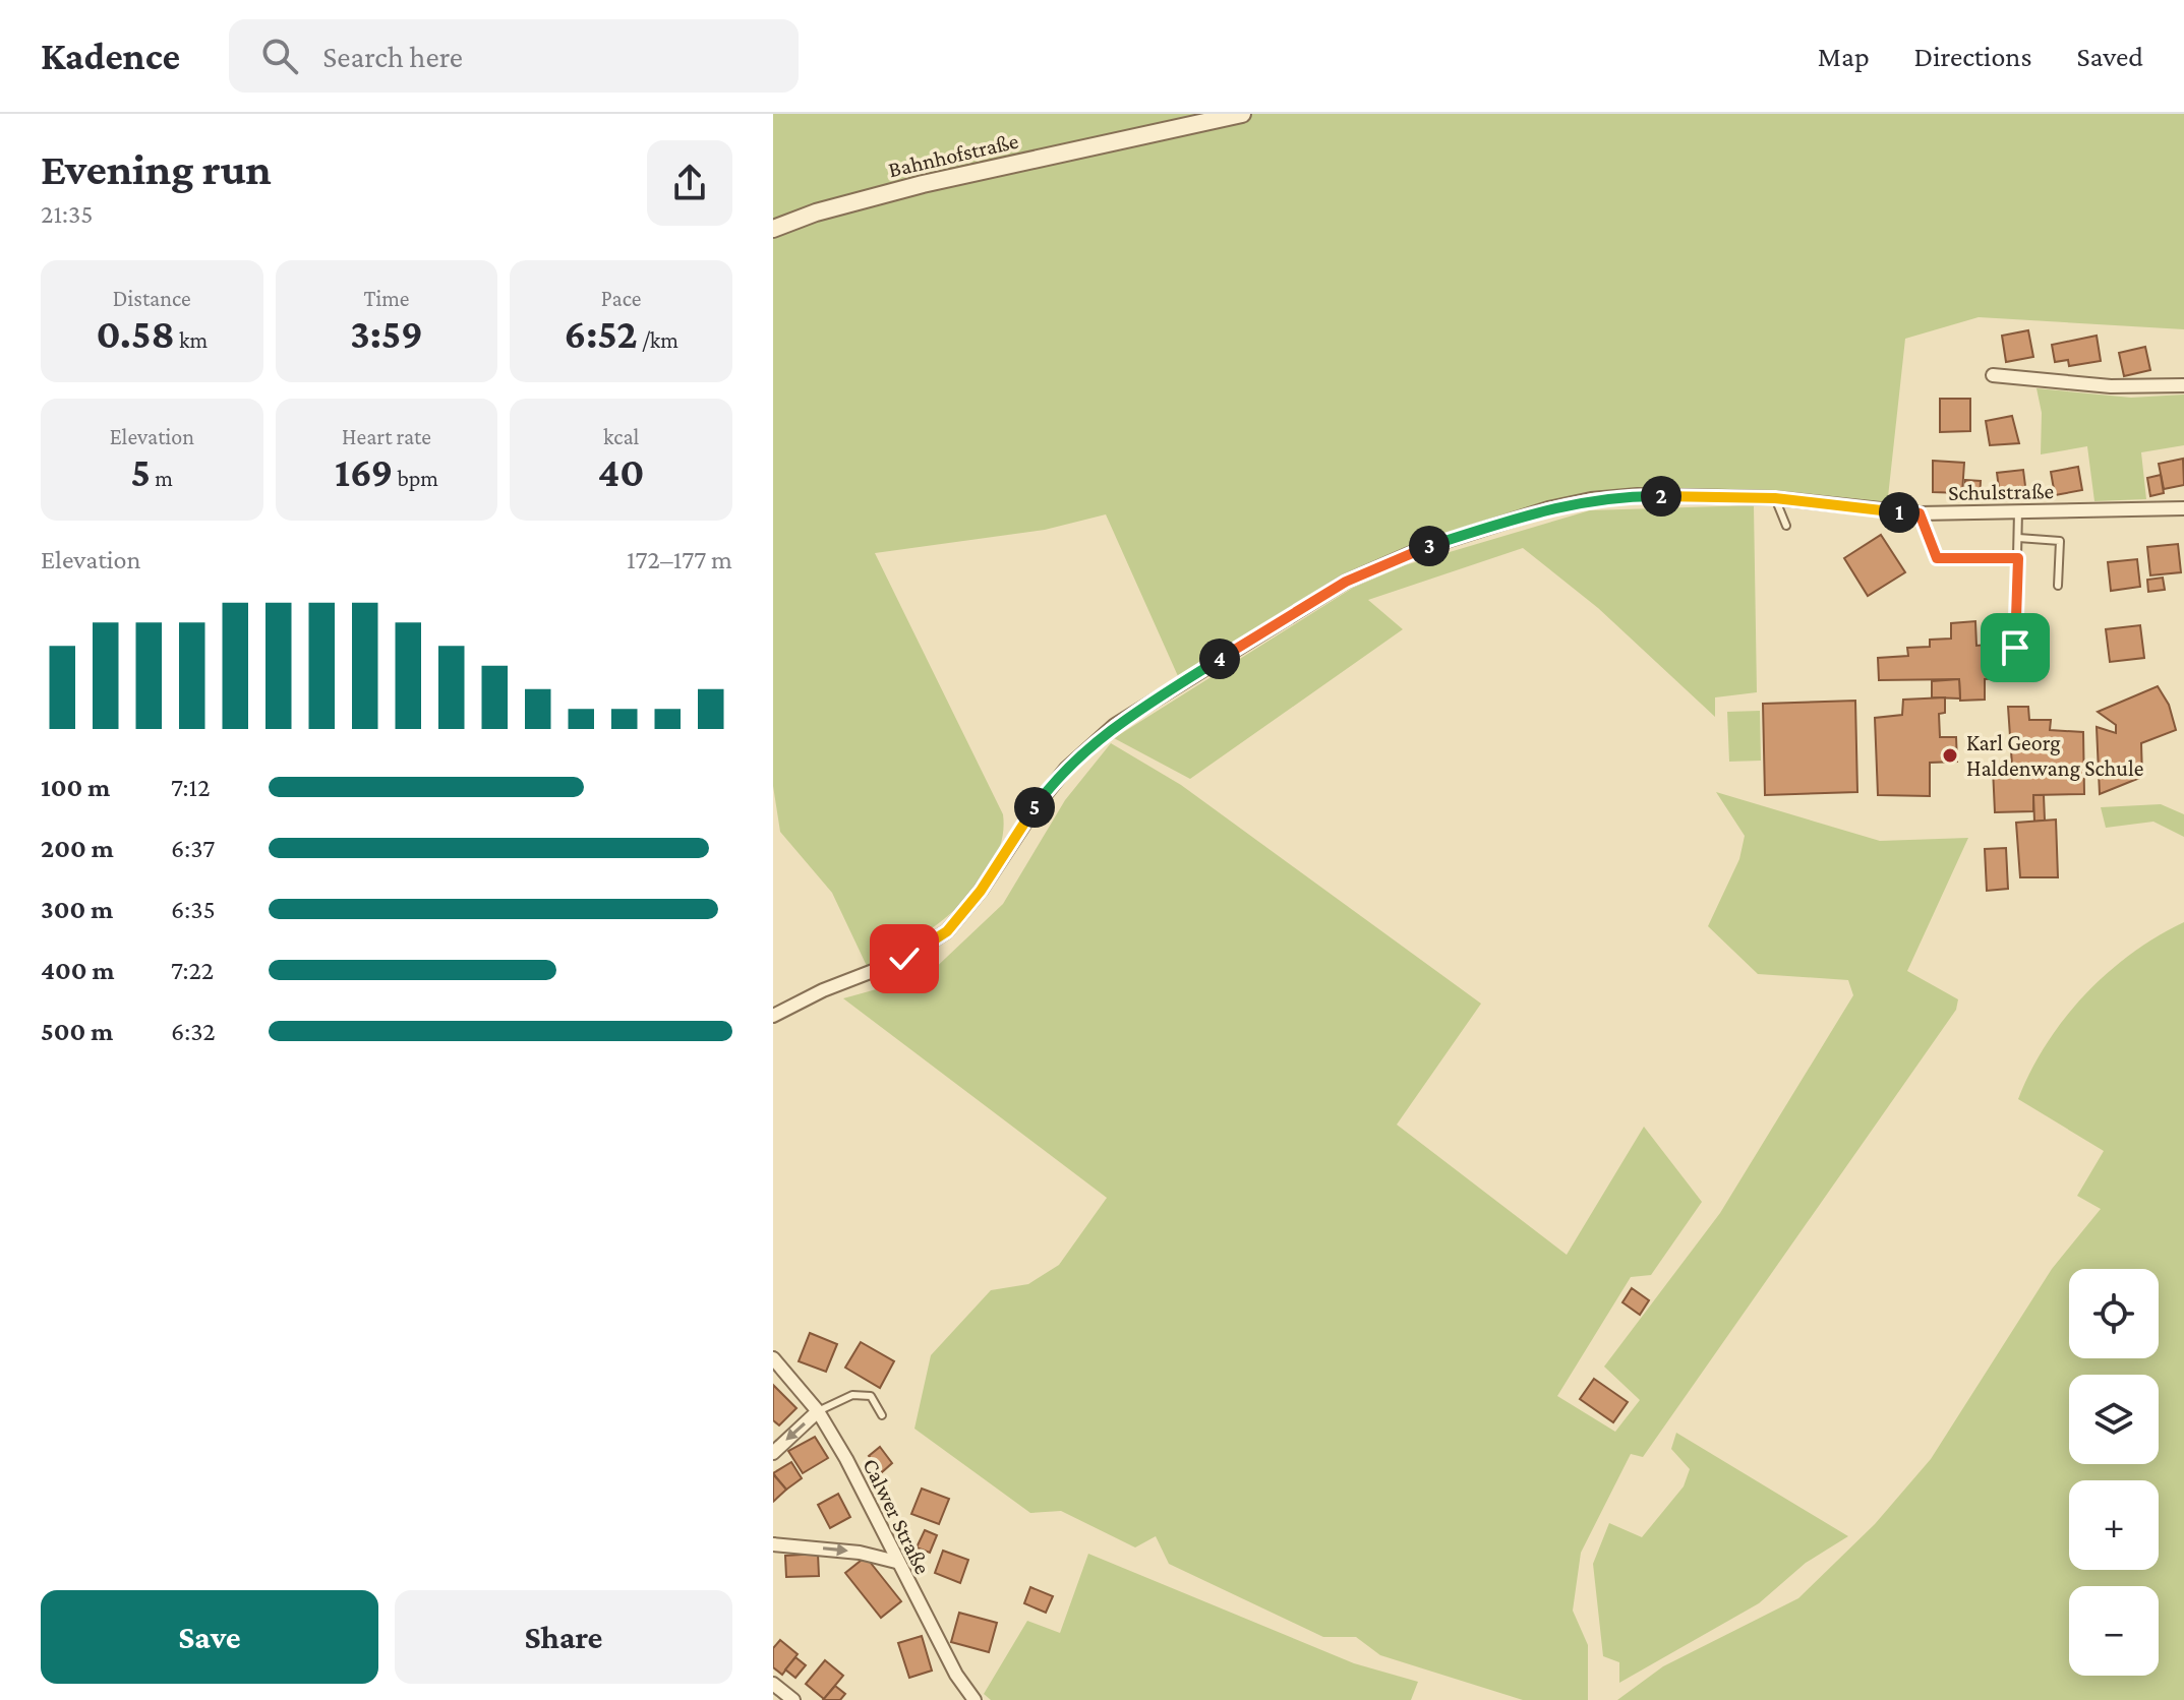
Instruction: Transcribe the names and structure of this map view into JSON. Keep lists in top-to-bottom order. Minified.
{"streets":{"street":["Bahnhofstraße","Schulstraße","Calwer Straße"]},"places":["Karl Georg Haldenwang Schule"],"page":{"header":"Kadence","search":"Search here","nav":["Map","Directions","Saved"],"heading":["Evening run","21:35"],"stats":[["Distance","0.58 km"],["Time","3:59"],["Pace","6:52 /km"],["Elevation","5 m"],["Heart rate","169 bpm"],["kcal","40"]],"pins":["2","1","3","4","5"],"chart":["Elevation","172–177 m"],"list":[{"name":"100 m","note":"7:12"},{"name":"200 m","note":"6:37"},{"name":"300 m","note":"6:35"},{"name":"400 m","note":"7:22"},{"name":"500 m","note":"6:32"}],"map_buttons":["+","−"],"buttons":["Save","Share"]}}
